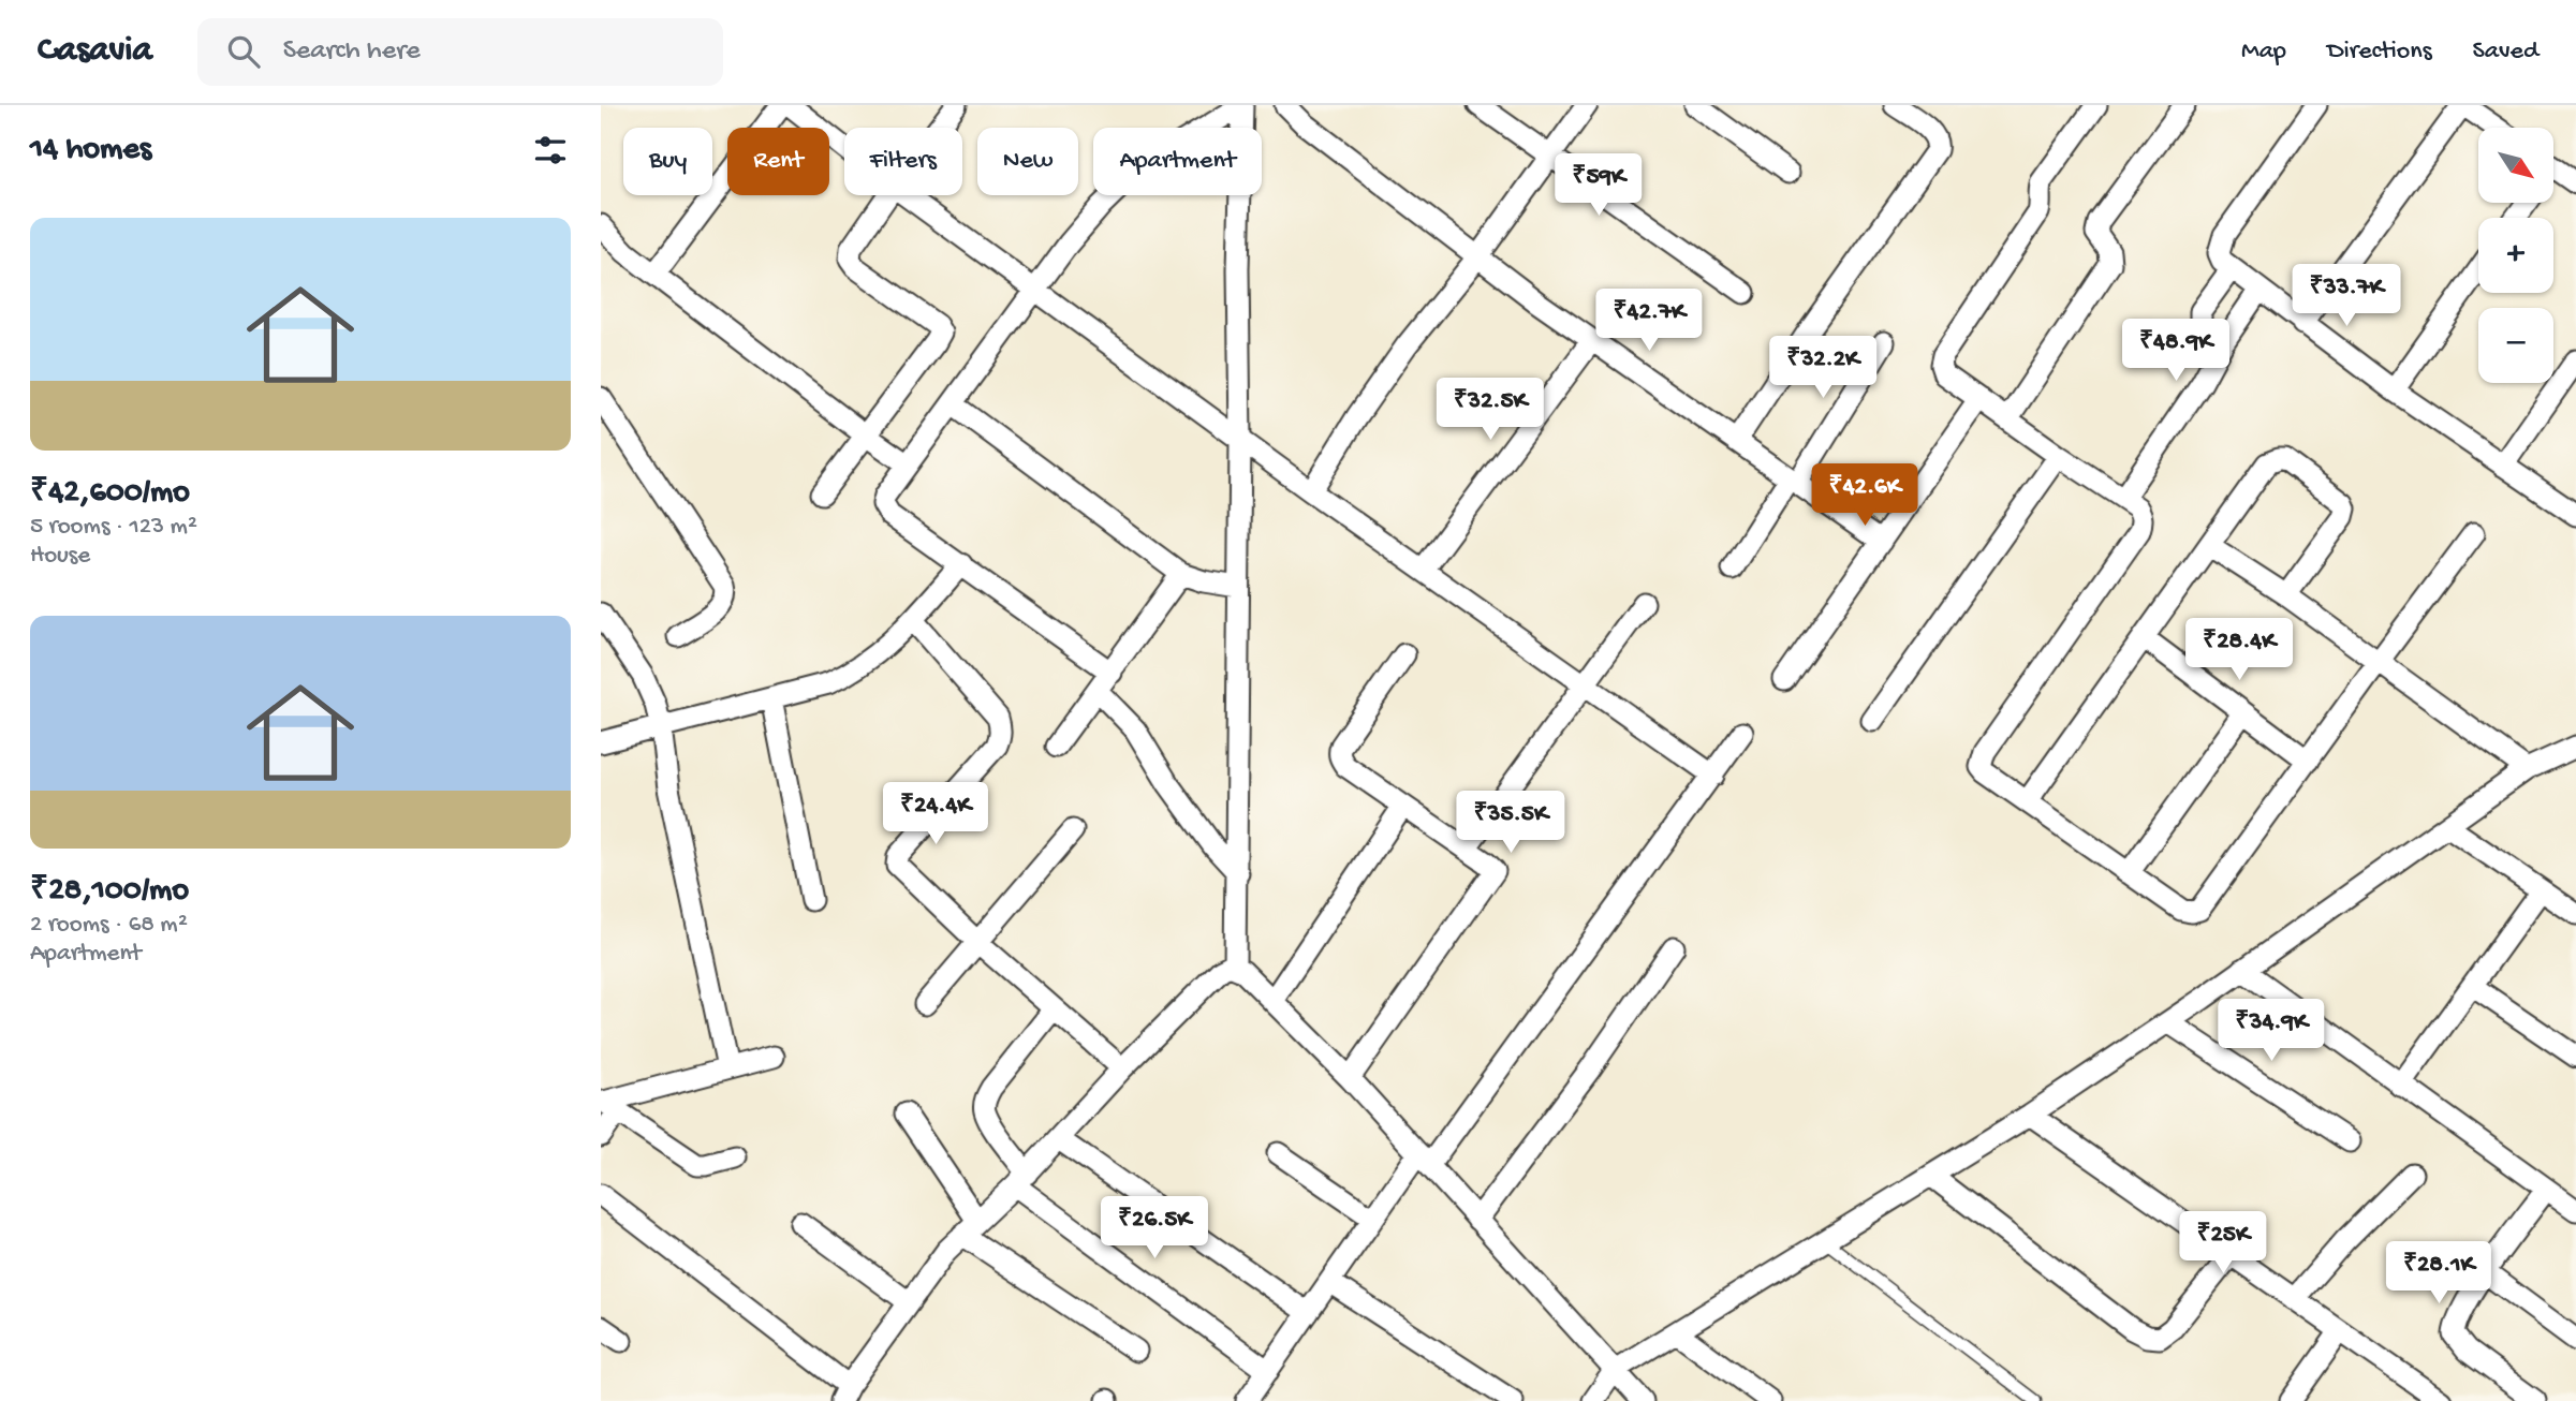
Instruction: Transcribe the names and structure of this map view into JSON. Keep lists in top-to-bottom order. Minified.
{"north":"bottom right","page":{"header":"Casavia","search":"Search here","nav":["Map","Directions","Saved"],"heading":"14 homes","map_buttons":["+","−"],"chip":["Buy","Rent","Filters","New","Apartment"],"price":["₹59K","₹33.7K","₹42.7K","₹48.9K","₹32.2K","₹32.5K","₹42.6K","₹28.4K","₹24.4K","₹35.5K","₹34.9K","₹26.5K","₹25K","₹28.1K"],"list":[{"name":"₹42,600/mo","note":"5 rooms · 123 m² · House"},{"name":"₹28,100/mo","note":"2 rooms · 68 m² · Apartment"}]}}
